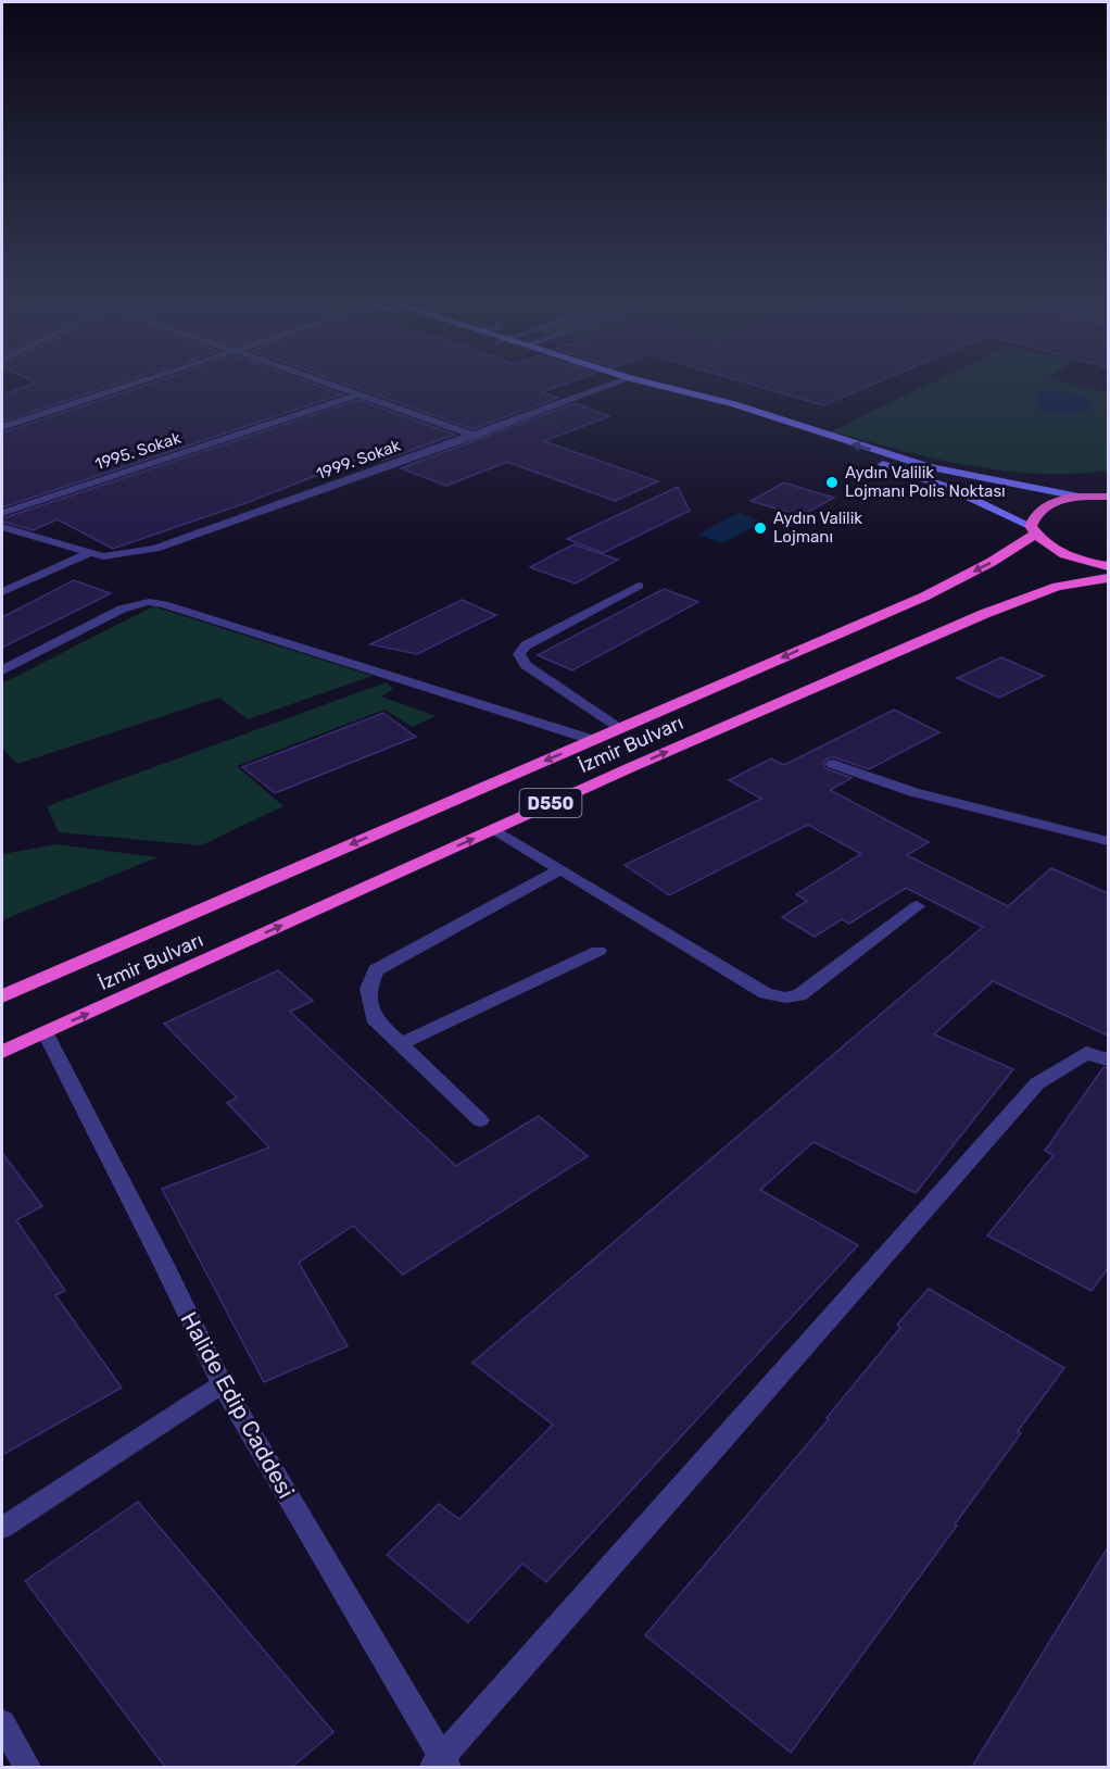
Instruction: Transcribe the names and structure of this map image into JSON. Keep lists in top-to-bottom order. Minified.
{"streets":{"highway":["İzmir Bulvarı","D550"],"street":["1995. Sokak","1999. Sokak","Halide Edip Caddesi"]},"crossings":[["İzmir Bulvarı","D550"],["İzmir Bulvarı","Halide Edip Caddesi"]],"places":["Aydın Valilik Lojmanı Polis Noktası","Aydın Valilik Lojmanı"]}
